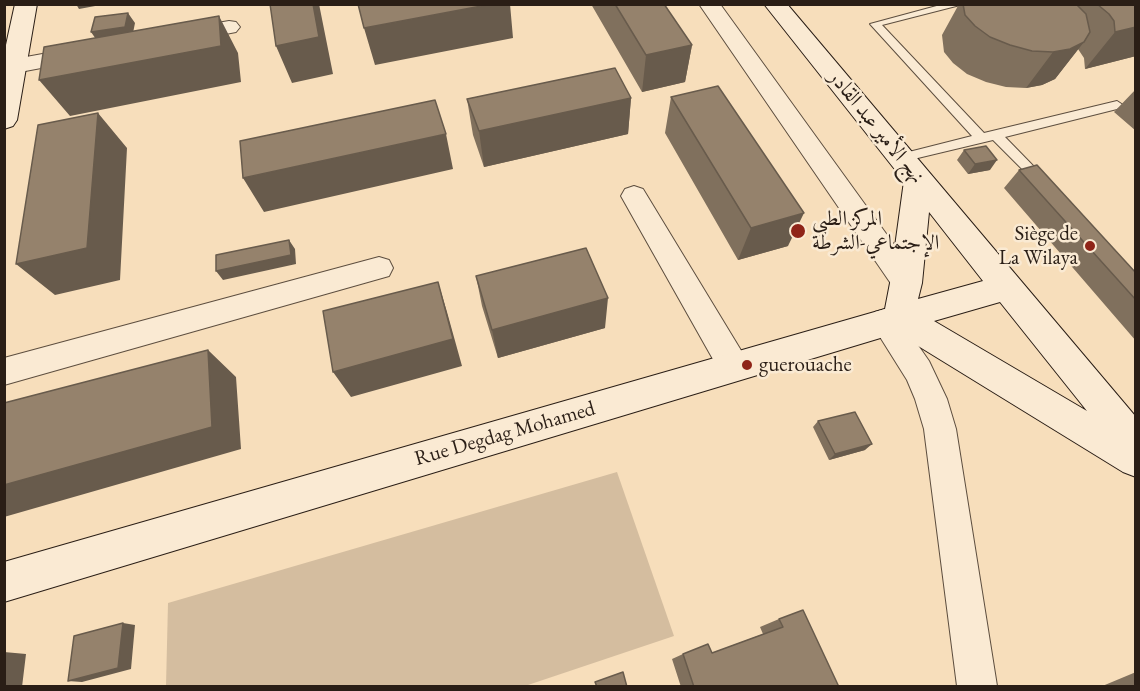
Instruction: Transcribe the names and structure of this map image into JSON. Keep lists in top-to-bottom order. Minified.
{"streets":{"main road":["نهج الأمير عبد القادر","Rue Degdag Mohamed"]},"crossings":[["نهج الأمير عبد القادر","Rue Degdag Mohamed"]],"places":["المركز الطبي الإجتماعي-الشرطة","Siège de La Wilaya","guerouache"]}
